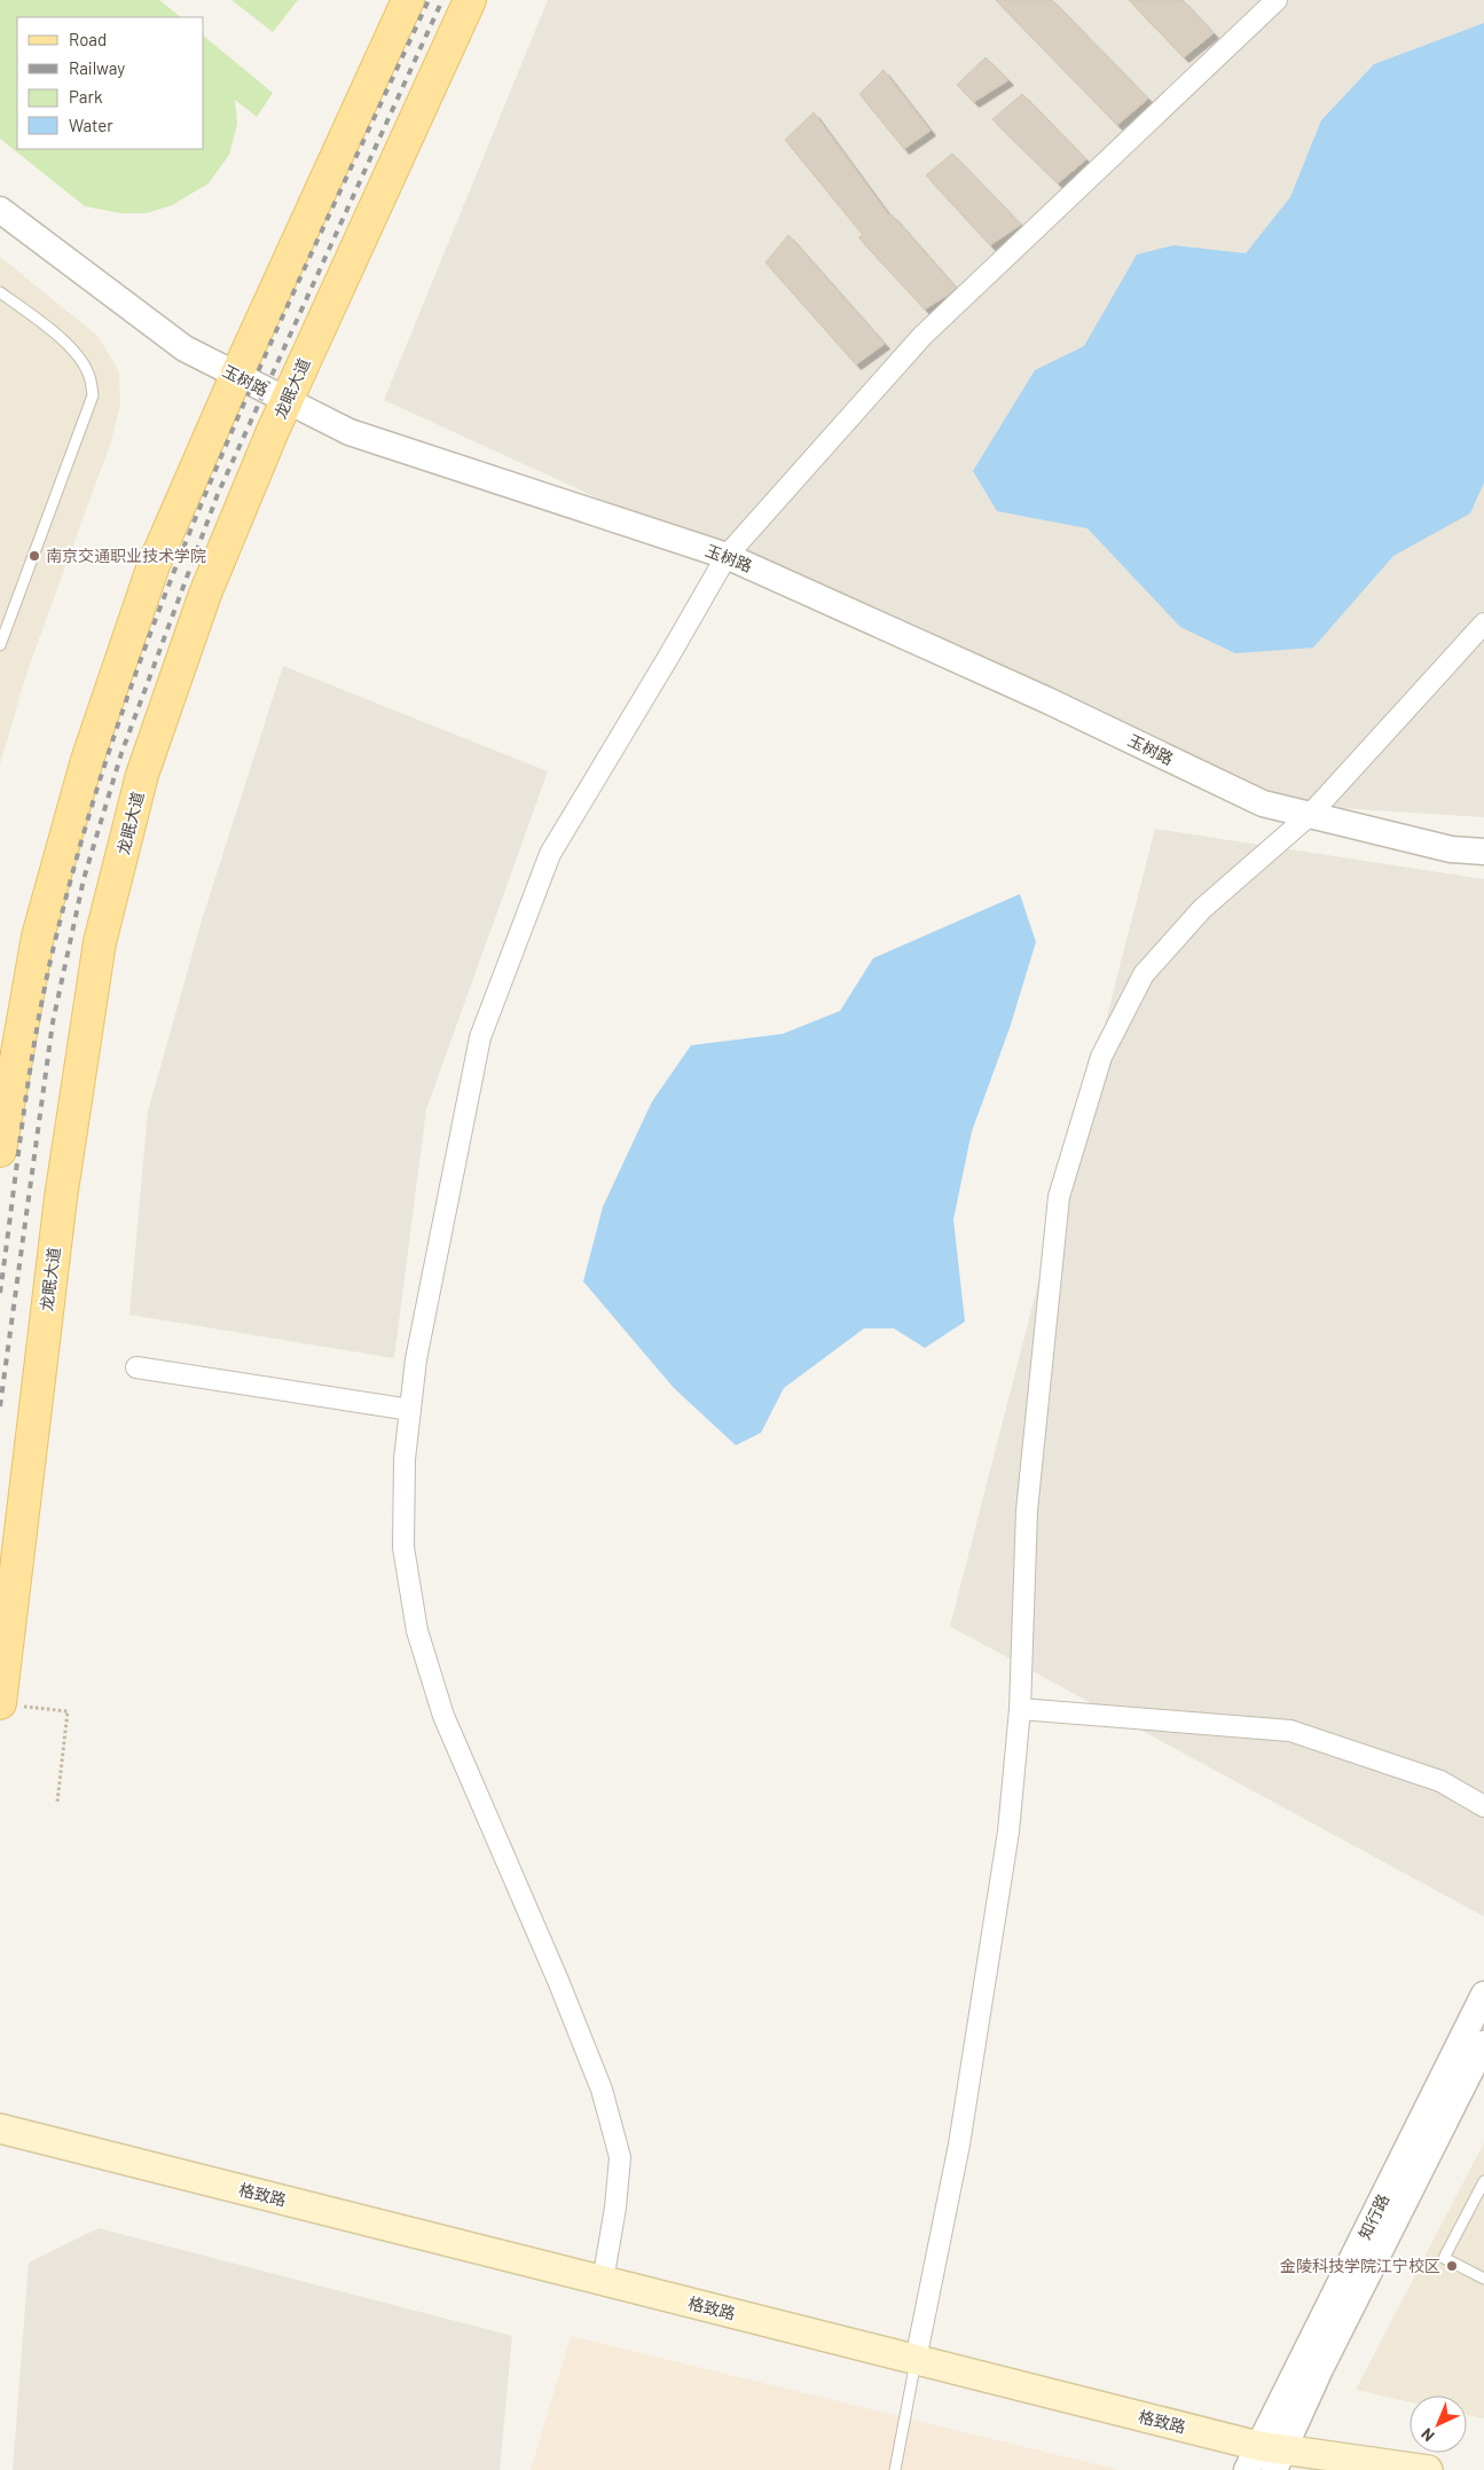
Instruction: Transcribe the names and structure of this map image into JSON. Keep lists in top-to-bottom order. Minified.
{"streets":{"main road":["龙眠大道","格致路"],"street":["玉树路","知行路"]},"crossings":[["玉树路","龙眠大道"],["格致路","知行路"]],"places":["南京交通职业技术学院","金陵科技学院江宁校区"],"legend":["Road","Railway","Park","Water"],"north":"bottom left"}
